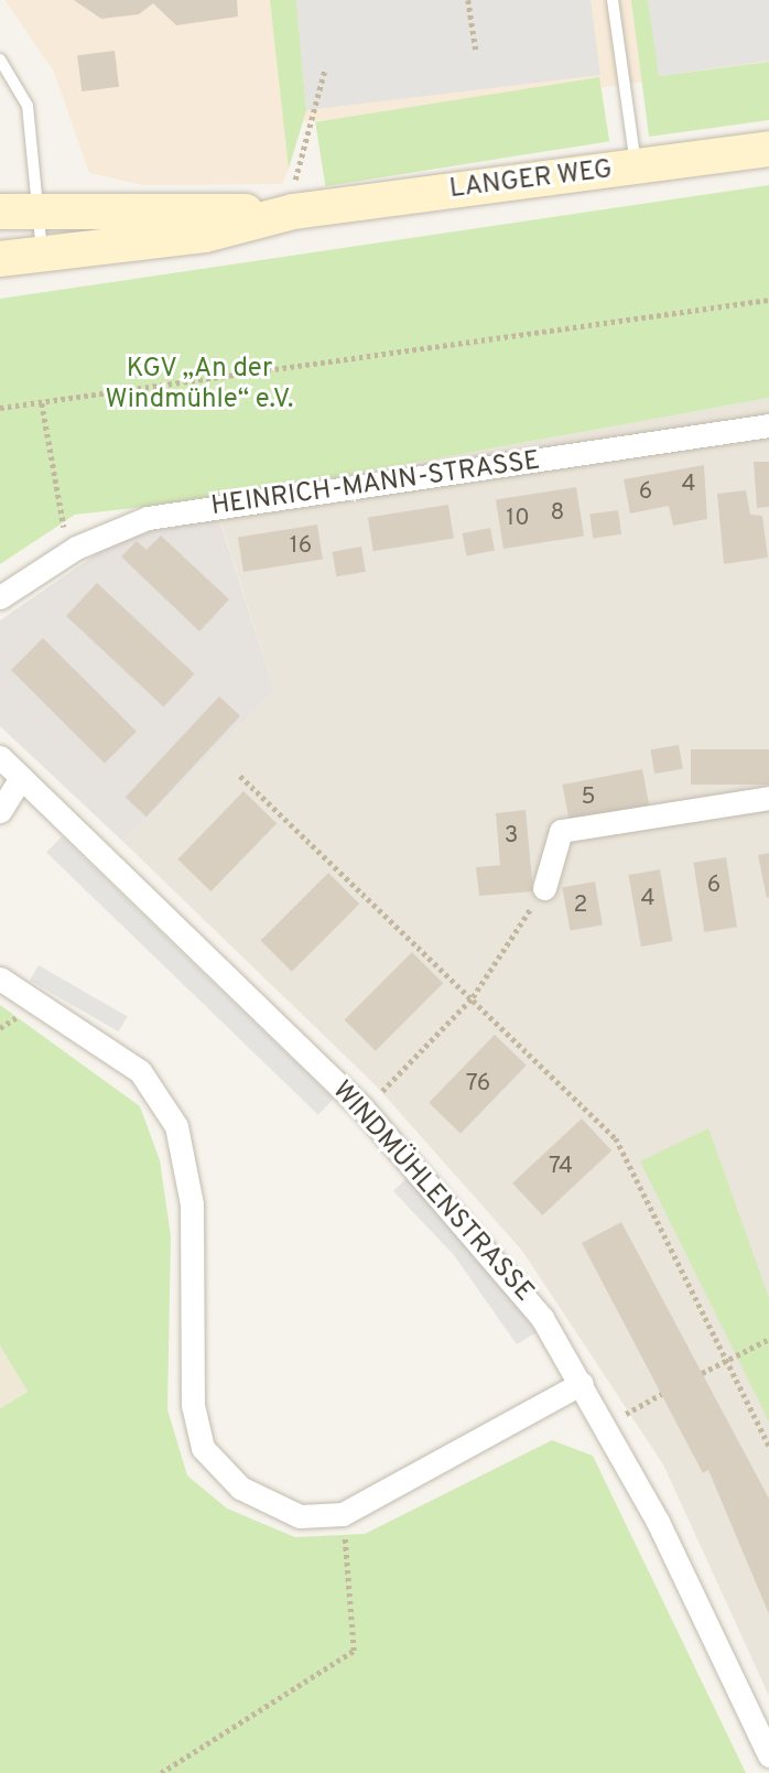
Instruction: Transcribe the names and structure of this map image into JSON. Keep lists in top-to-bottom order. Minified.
{"streets":{"main road":["LANGER WEG"],"street":["HEINRICH-MANN-STRASSE","WINDMÜHLENSTRASSE"]},"parks":["KGV „An der Windmühle“ e.V."],"house_numbers":["4","6","8","10","16","5","3","6","4","2","76","74"]}
